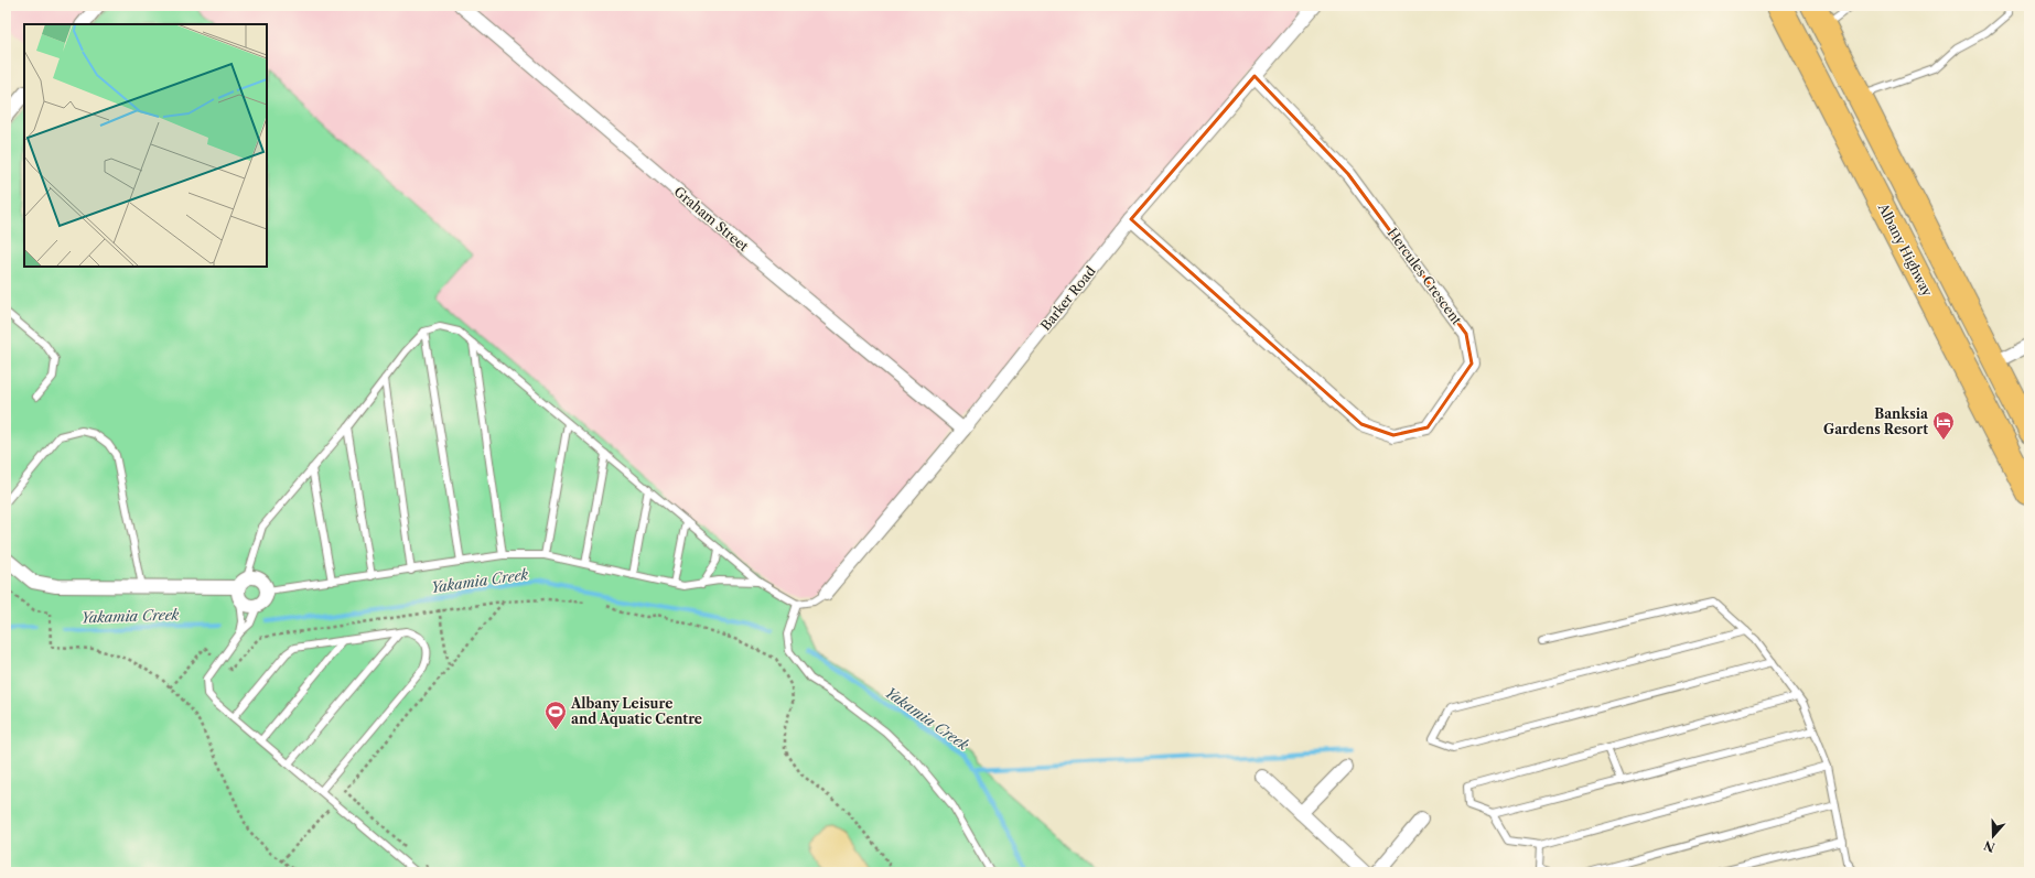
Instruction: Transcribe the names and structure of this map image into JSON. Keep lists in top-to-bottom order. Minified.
{"streets":{"highway":["Albany Highway"],"street":["Graham Street","Hercules Crescent","Barker Road"]},"crossings":[["Graham Street","Barker Road"],["Hercules Crescent","Barker Road"]],"water":["Yakamia Creek"],"places":{"hotel":["Banksia Gardens Resort"],"sports":["Albany Leisure and Aquatic Centre"]},"north":"bottom"}
